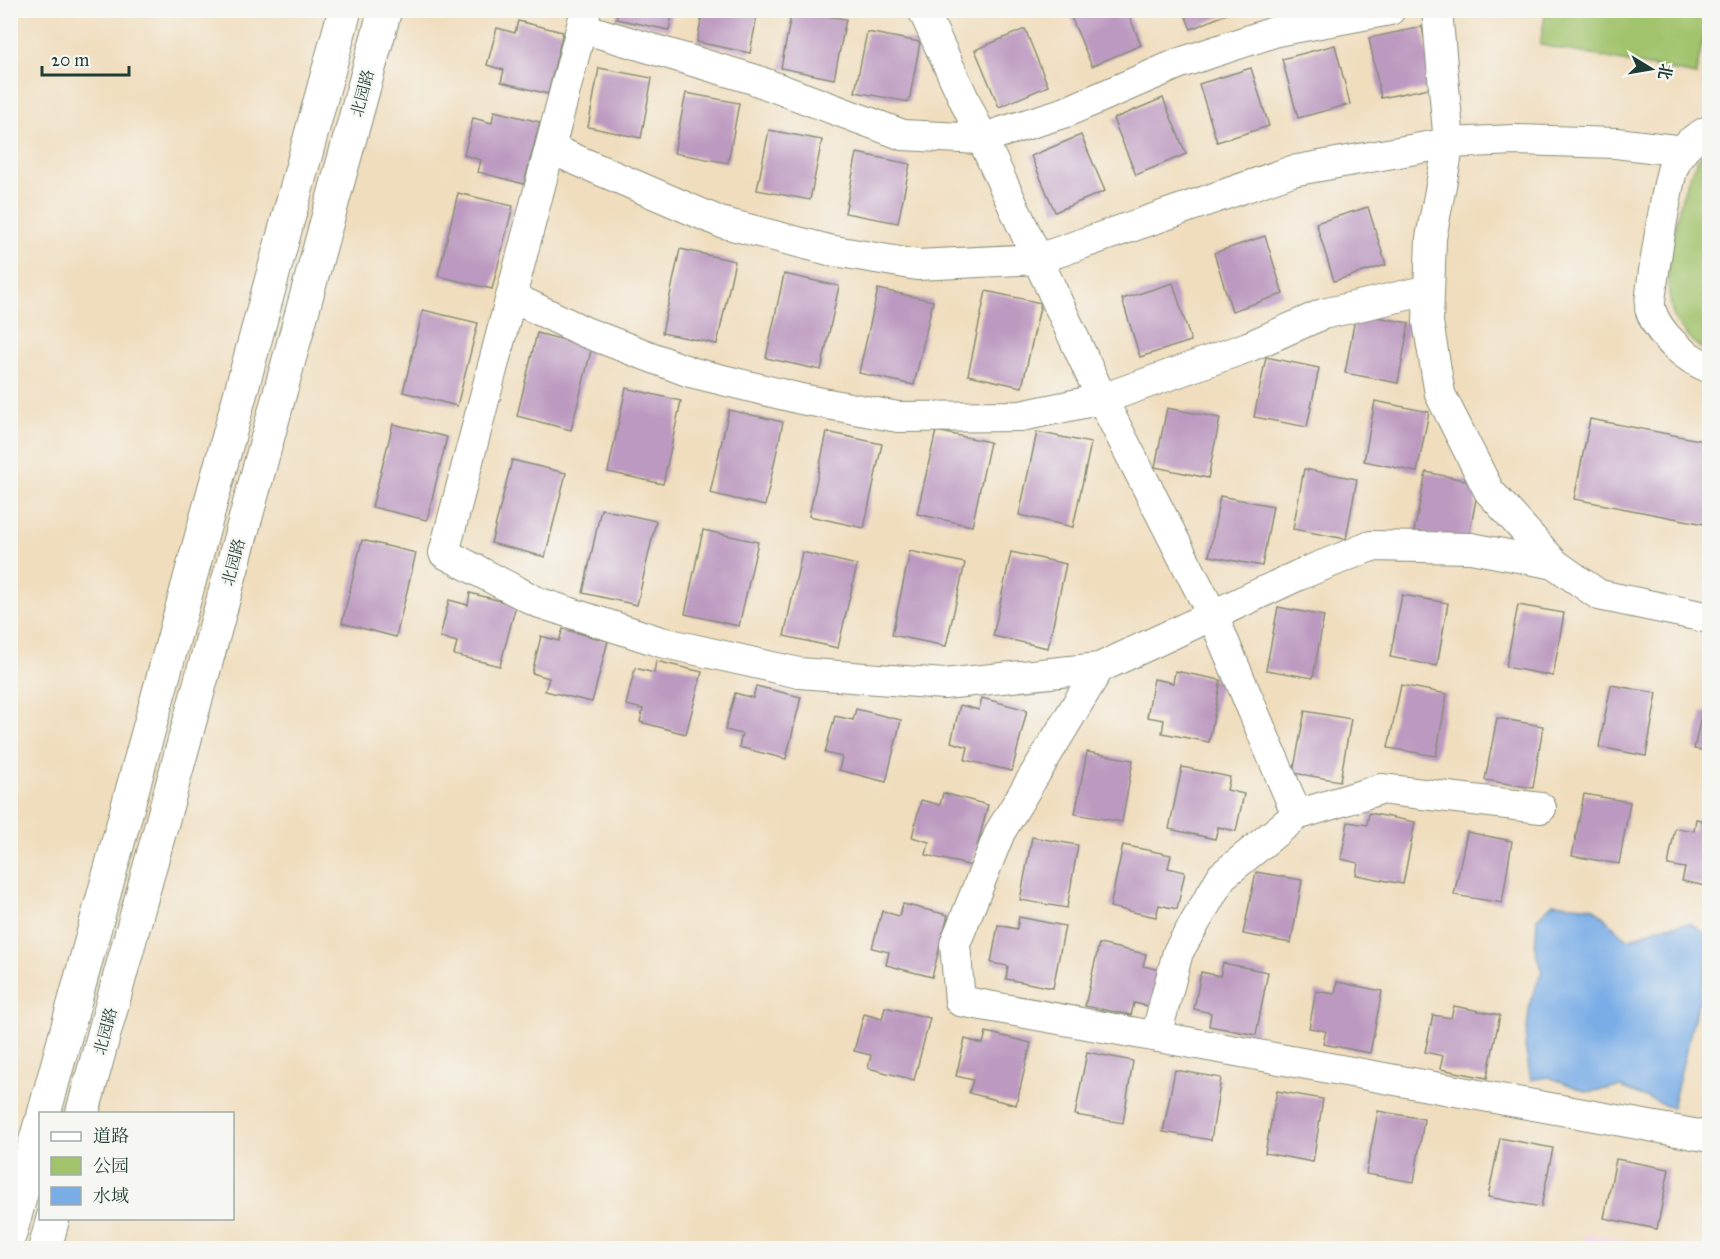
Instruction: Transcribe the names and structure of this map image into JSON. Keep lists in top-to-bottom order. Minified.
{"streets":{"main road":["北园路"]},"legend":["道路","公园","水域"],"scale_bar":"20 m","north":"right"}
